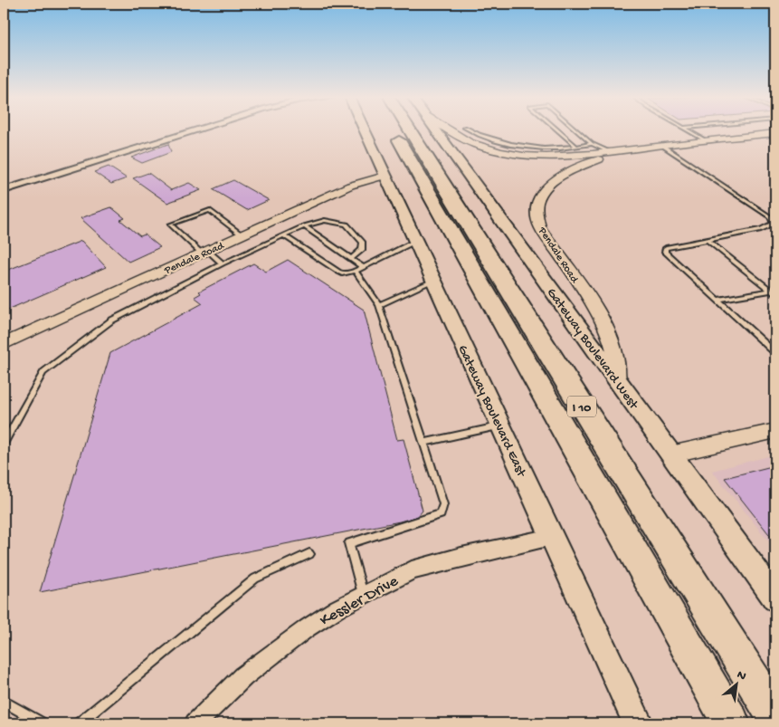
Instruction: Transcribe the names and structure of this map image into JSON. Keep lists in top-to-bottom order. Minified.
{"streets":{"highway":["I 10"],"main road":["Gateway Boulevard West","Gateway Boulevard East"],"street":["Pendale Road","Kessler Drive"]},"crossings":[["Pendale Road","Gateway Boulevard West"],["Pendale Road","Gateway Boulevard East"],["Gateway Boulevard East","Kessler Drive"]],"north":"top right"}
